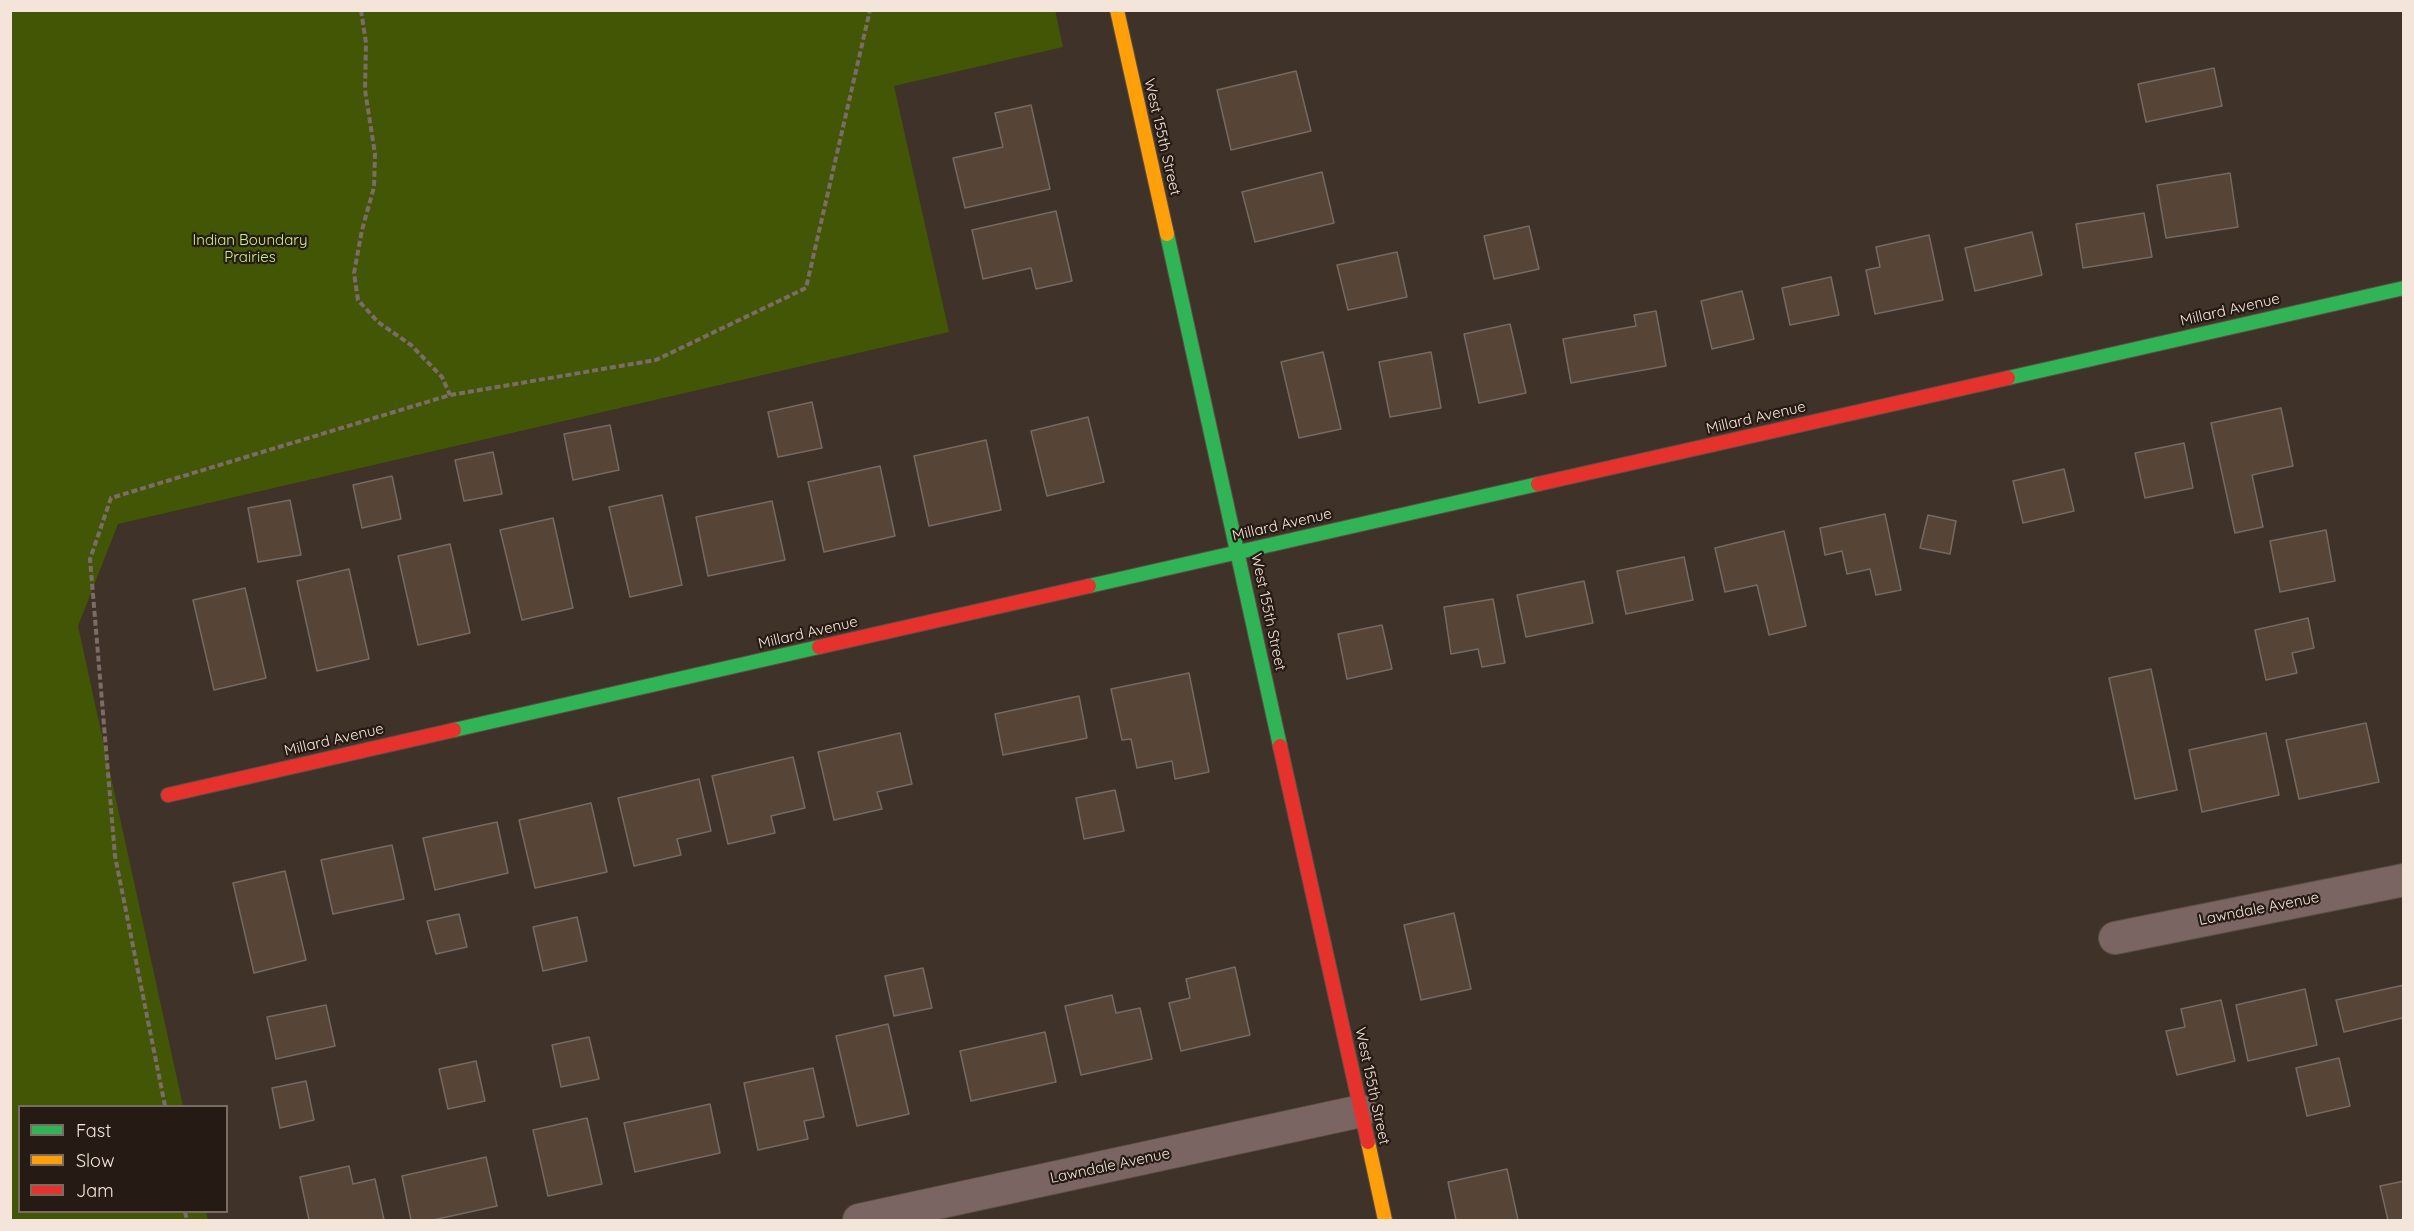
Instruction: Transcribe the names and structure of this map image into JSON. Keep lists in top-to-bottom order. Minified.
{"streets":{"street":["West 155th Street","Millard Avenue","Lawndale Avenue"]},"crossings":[["West 155th Street","Millard Avenue"],["West 155th Street","Lawndale Avenue"]],"parks":["Indian Boundary Prairies"],"legend":["Fast","Slow","Jam"]}
